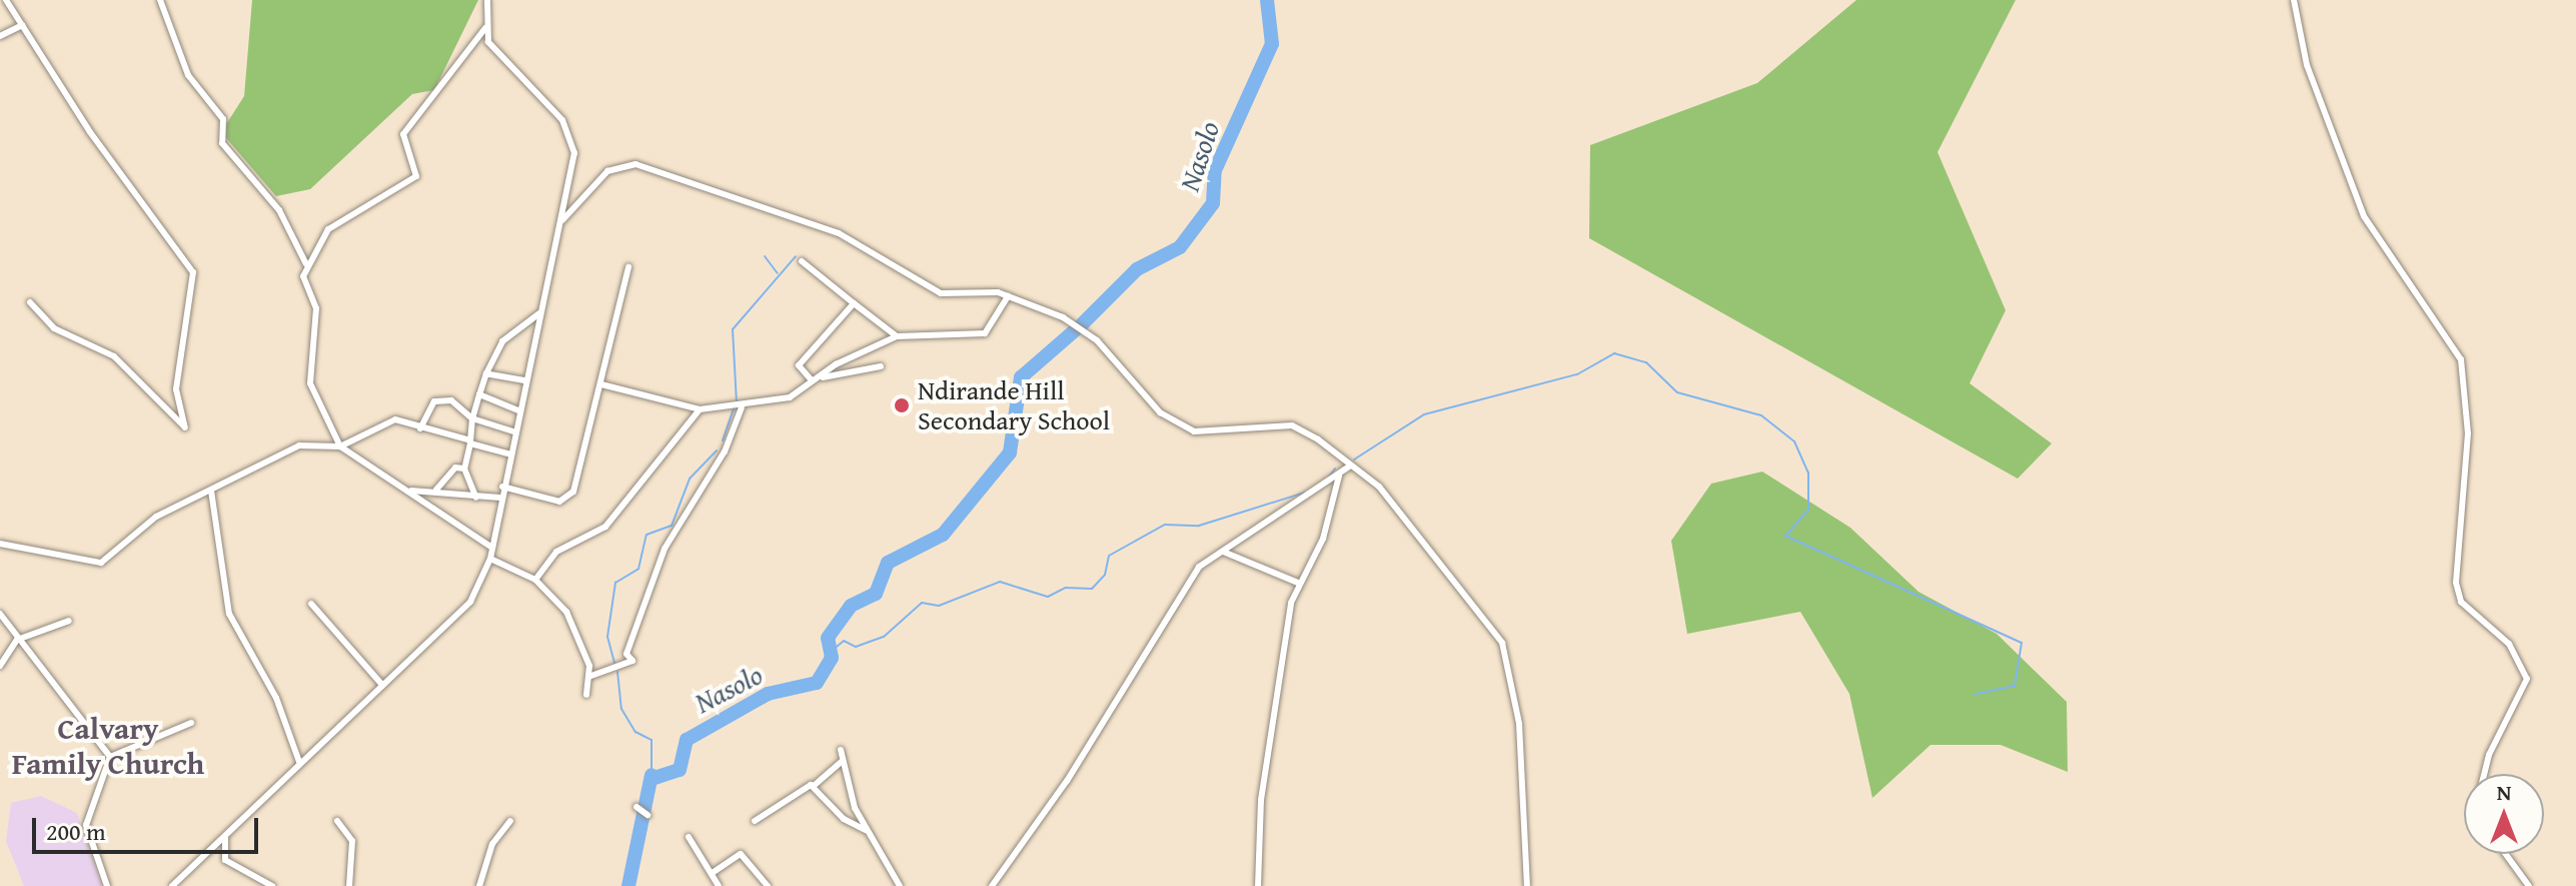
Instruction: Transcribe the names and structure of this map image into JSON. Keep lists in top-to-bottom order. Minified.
{"districts":["Calvary Family Church"],"water":["Nasolo"],"places":["Ndirande Hill Secondary School"],"scale_bar":"200 m","north":"top"}
